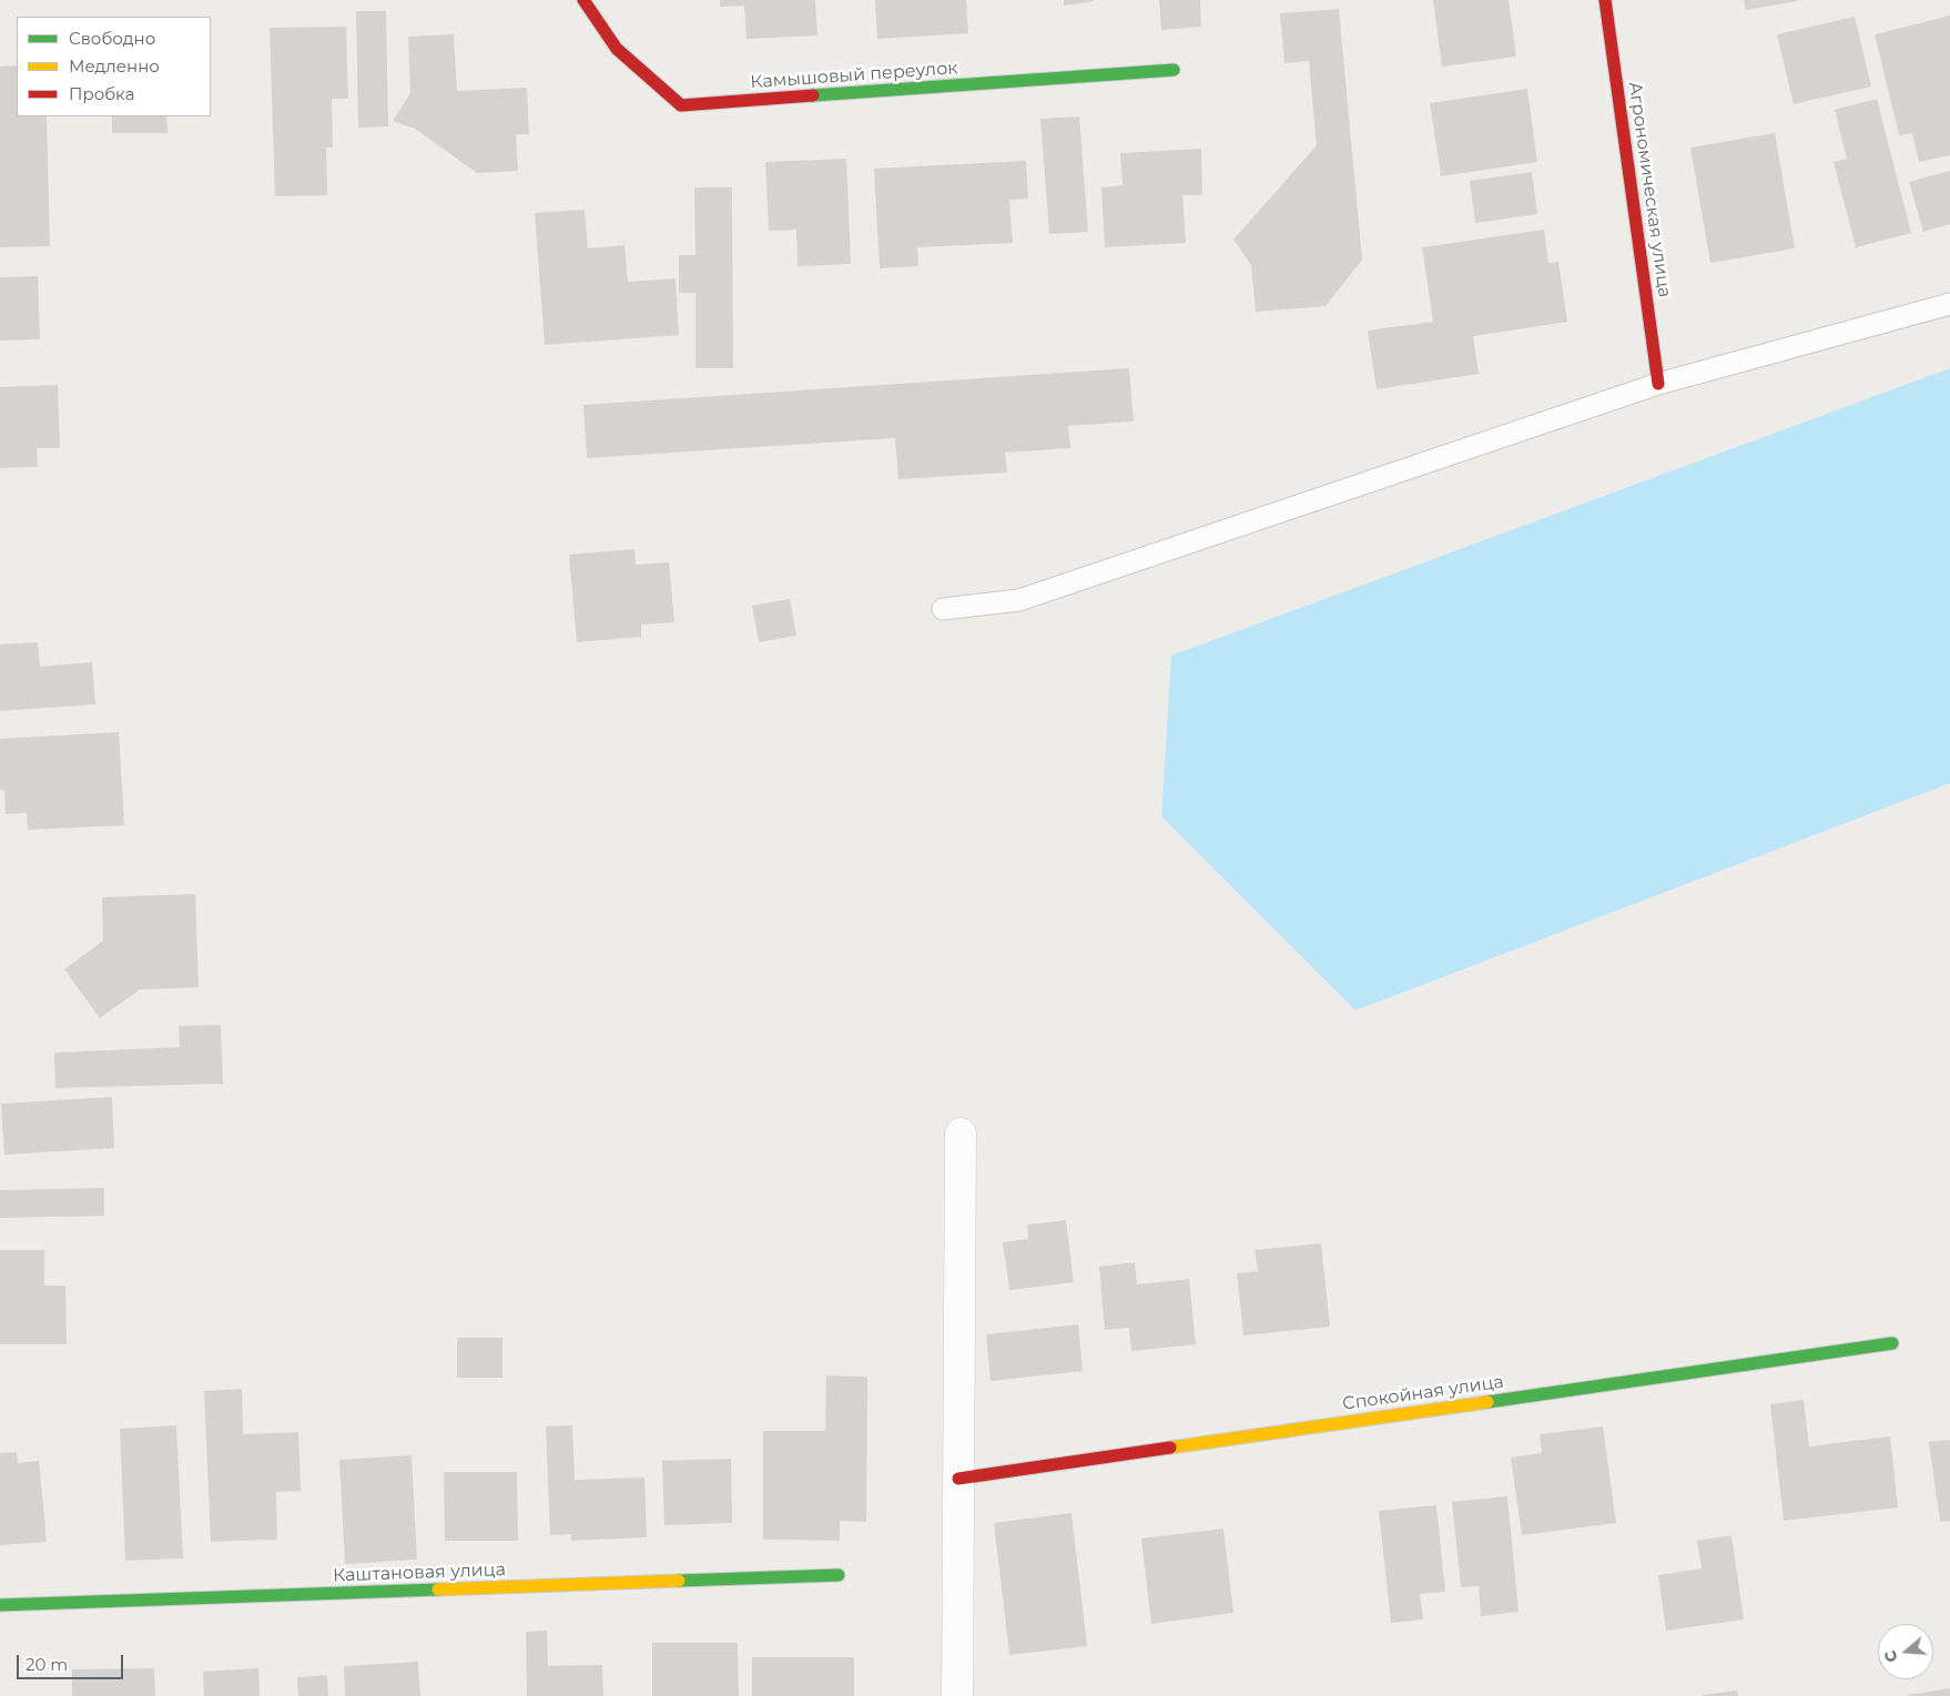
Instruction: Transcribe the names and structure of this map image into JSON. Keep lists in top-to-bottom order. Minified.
{"streets":{"street":["Камышовый переулок","Агрономическая улица","Спокойная улица","Каштановая улица"]},"legend":["Свободно","Медленно","Пробка"],"scale_bar":"20 m","north":"left"}
